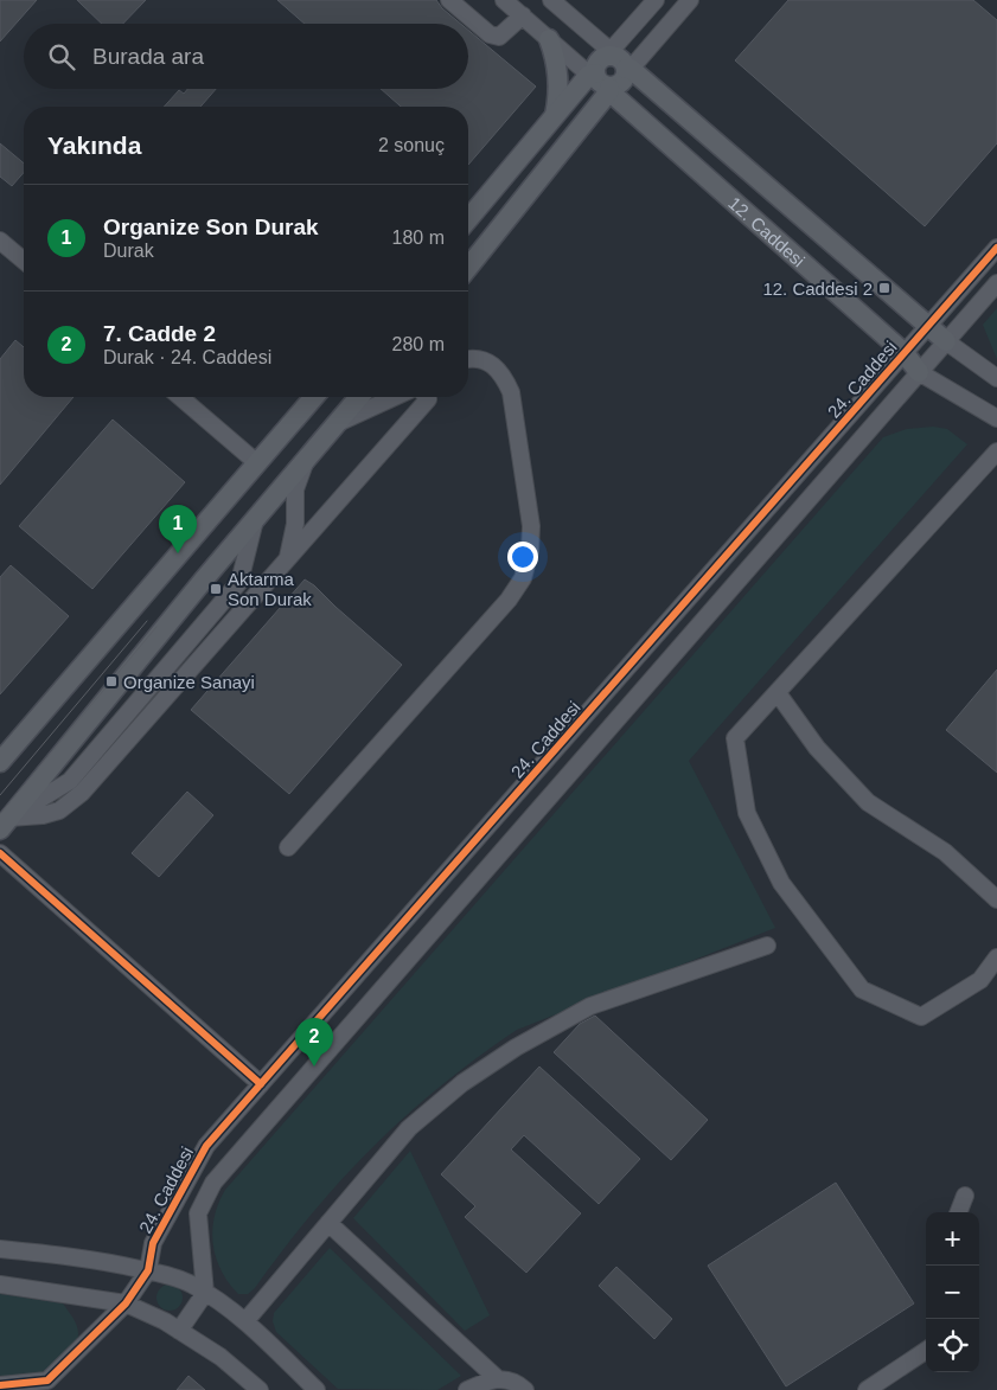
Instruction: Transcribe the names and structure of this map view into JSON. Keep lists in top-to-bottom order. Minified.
{"streets":{"main road":["12. Caddesi"],"street":["24. Caddesi"]},"crossings":[["12. Caddesi","24. Caddesi"]],"places":{"transit":["12. Caddesi 2","Aktarma Son Durak","Organize Sanayi"]},"page":{"search":"Burada ara","heading":["Yakında","2 sonuç"],"list":[{"mark":"1","name":"Organize Son Durak","note":"Durak","value":"180 m"},{"mark":"2","name":"7. Cadde 2","note":"Durak · 24. Caddesi","value":"280 m"}],"pins":["1","2"],"map_buttons":["+","−"]}}
